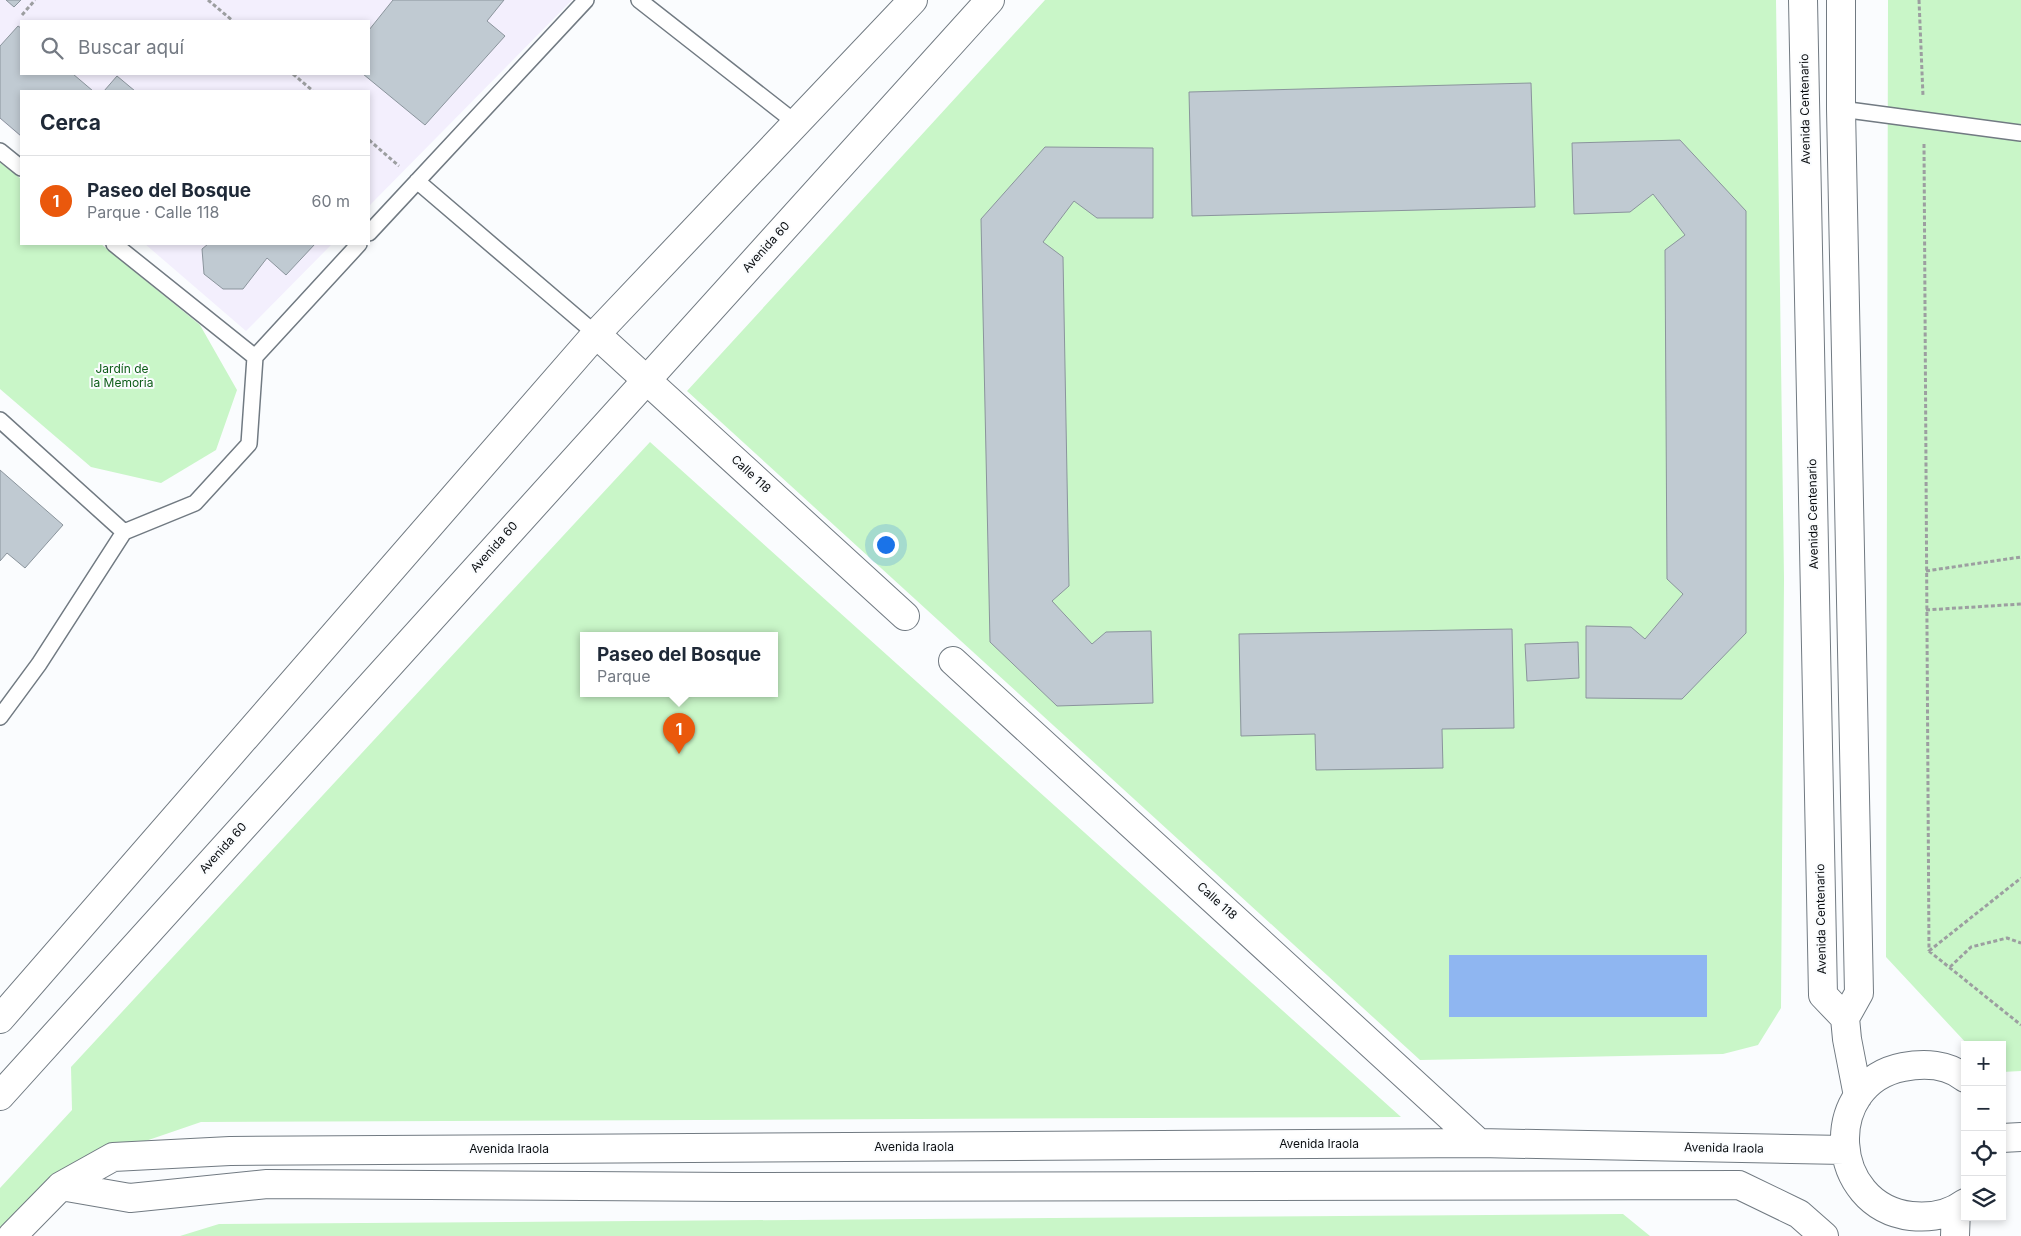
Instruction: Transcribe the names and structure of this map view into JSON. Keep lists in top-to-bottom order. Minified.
{"streets":{"street":["Avenida Centenario","Avenida 60","Calle 118","Avenida Iraola"]},"crossings":[["Avenida 60","Calle 118"],["Calle 118","Avenida Iraola"]],"parks":["Jardín de la Memoria"],"page":{"search":"Buscar aquí","heading":"Cerca","list":[{"mark":"1","name":"Paseo del Bosque","note":"Parque · Calle 118","value":"60 m"}],"popup":["Paseo del Bosque","Parque"],"pins":"1","map_buttons":["+","−"]}}
